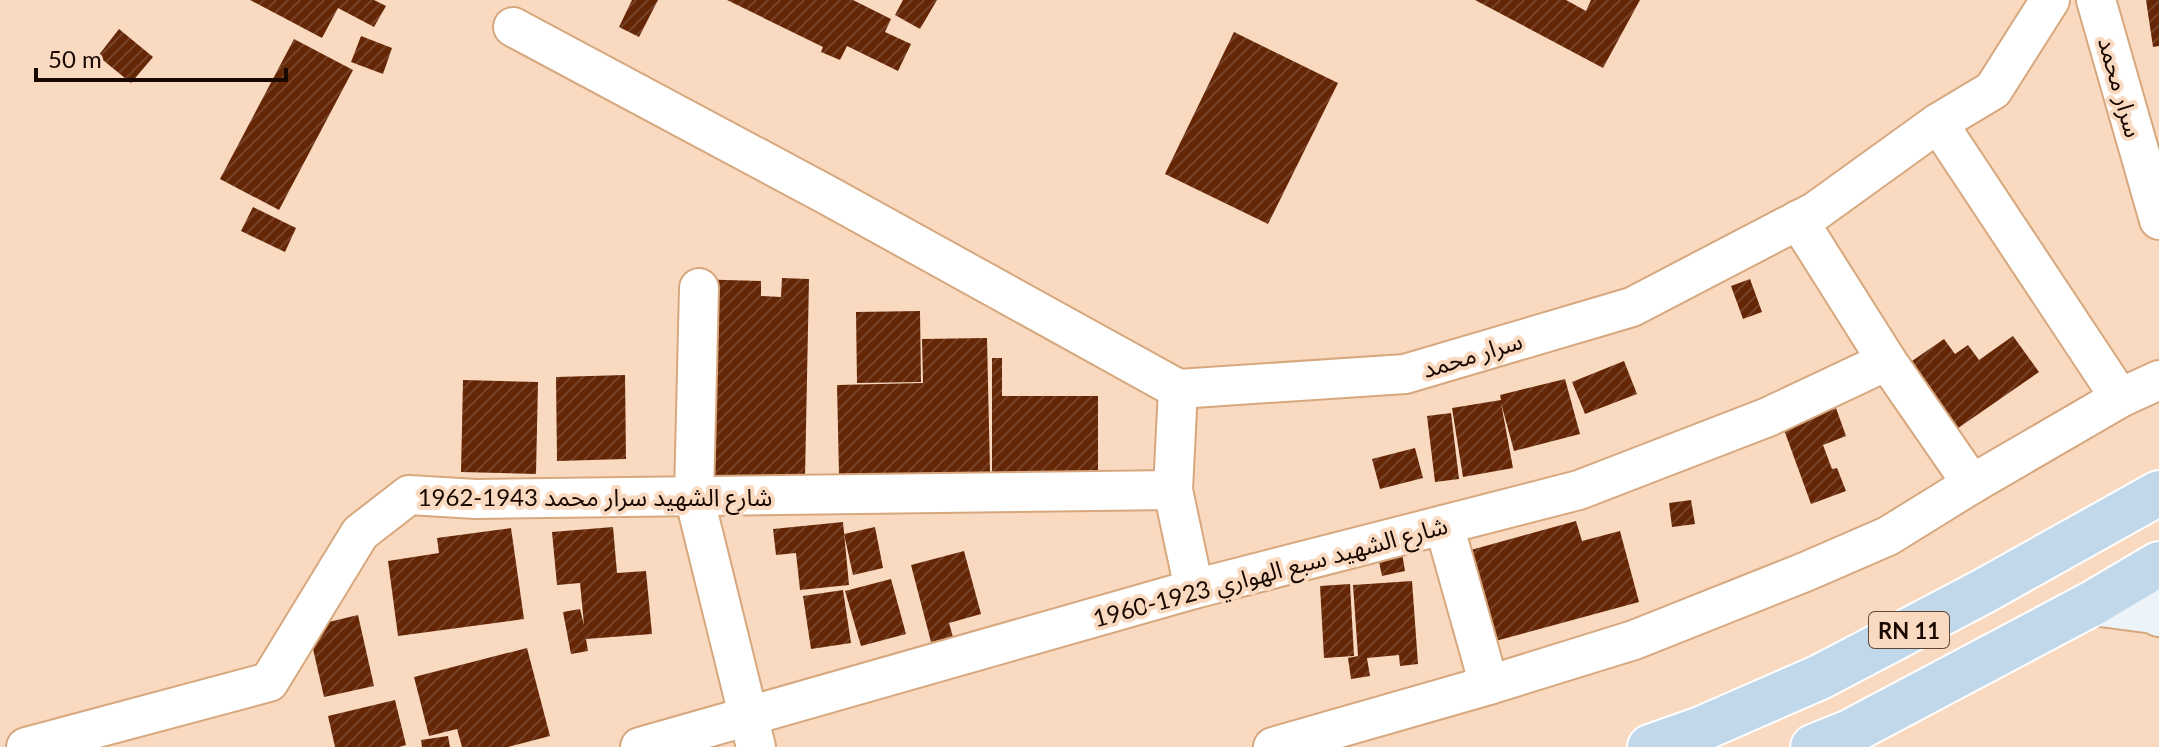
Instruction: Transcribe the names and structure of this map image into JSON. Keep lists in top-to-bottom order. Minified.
{"streets":{"highway":["RN 11"],"street":["سرار محمد","شارع الشهيد سرار محمد 1943-1962","شارع الشهيد سبع الهواري 1923-1960"]},"scale_bar":"50 m"}
